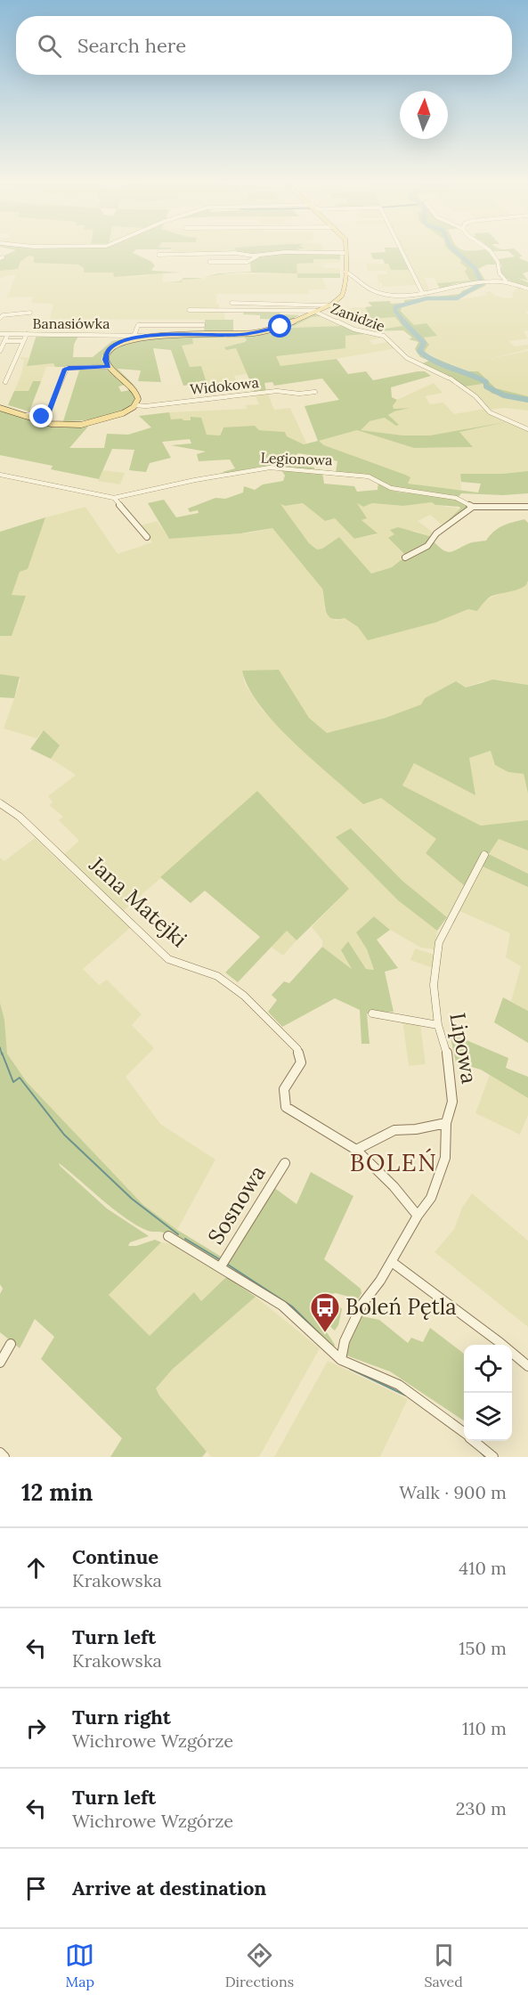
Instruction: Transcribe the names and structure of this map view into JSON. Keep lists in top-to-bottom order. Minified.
{"streets":{"street":["Zanidzie","Banasiówka","Widokowa","Legionowa","Jana Matejki","Lipowa","Sosnowa"]},"crossings":[["Jana Matejki","Lipowa"]],"districts":["BOLEŃ"],"places":{"bus stop":["Boleń Pętla"]},"north":"top","page":{"search":"Search here","heading":["12 min","Walk · 900 m"],"list":[["Continue","Krakowska","410 m"],["Turn left","Krakowska","150 m"],["Turn right","Wichrowe Wzgórze","110 m"],["Turn left","Wichrowe Wzgórze","230 m"],"Arrive at destination"],"nav":["Map","Directions","Saved"]}}
